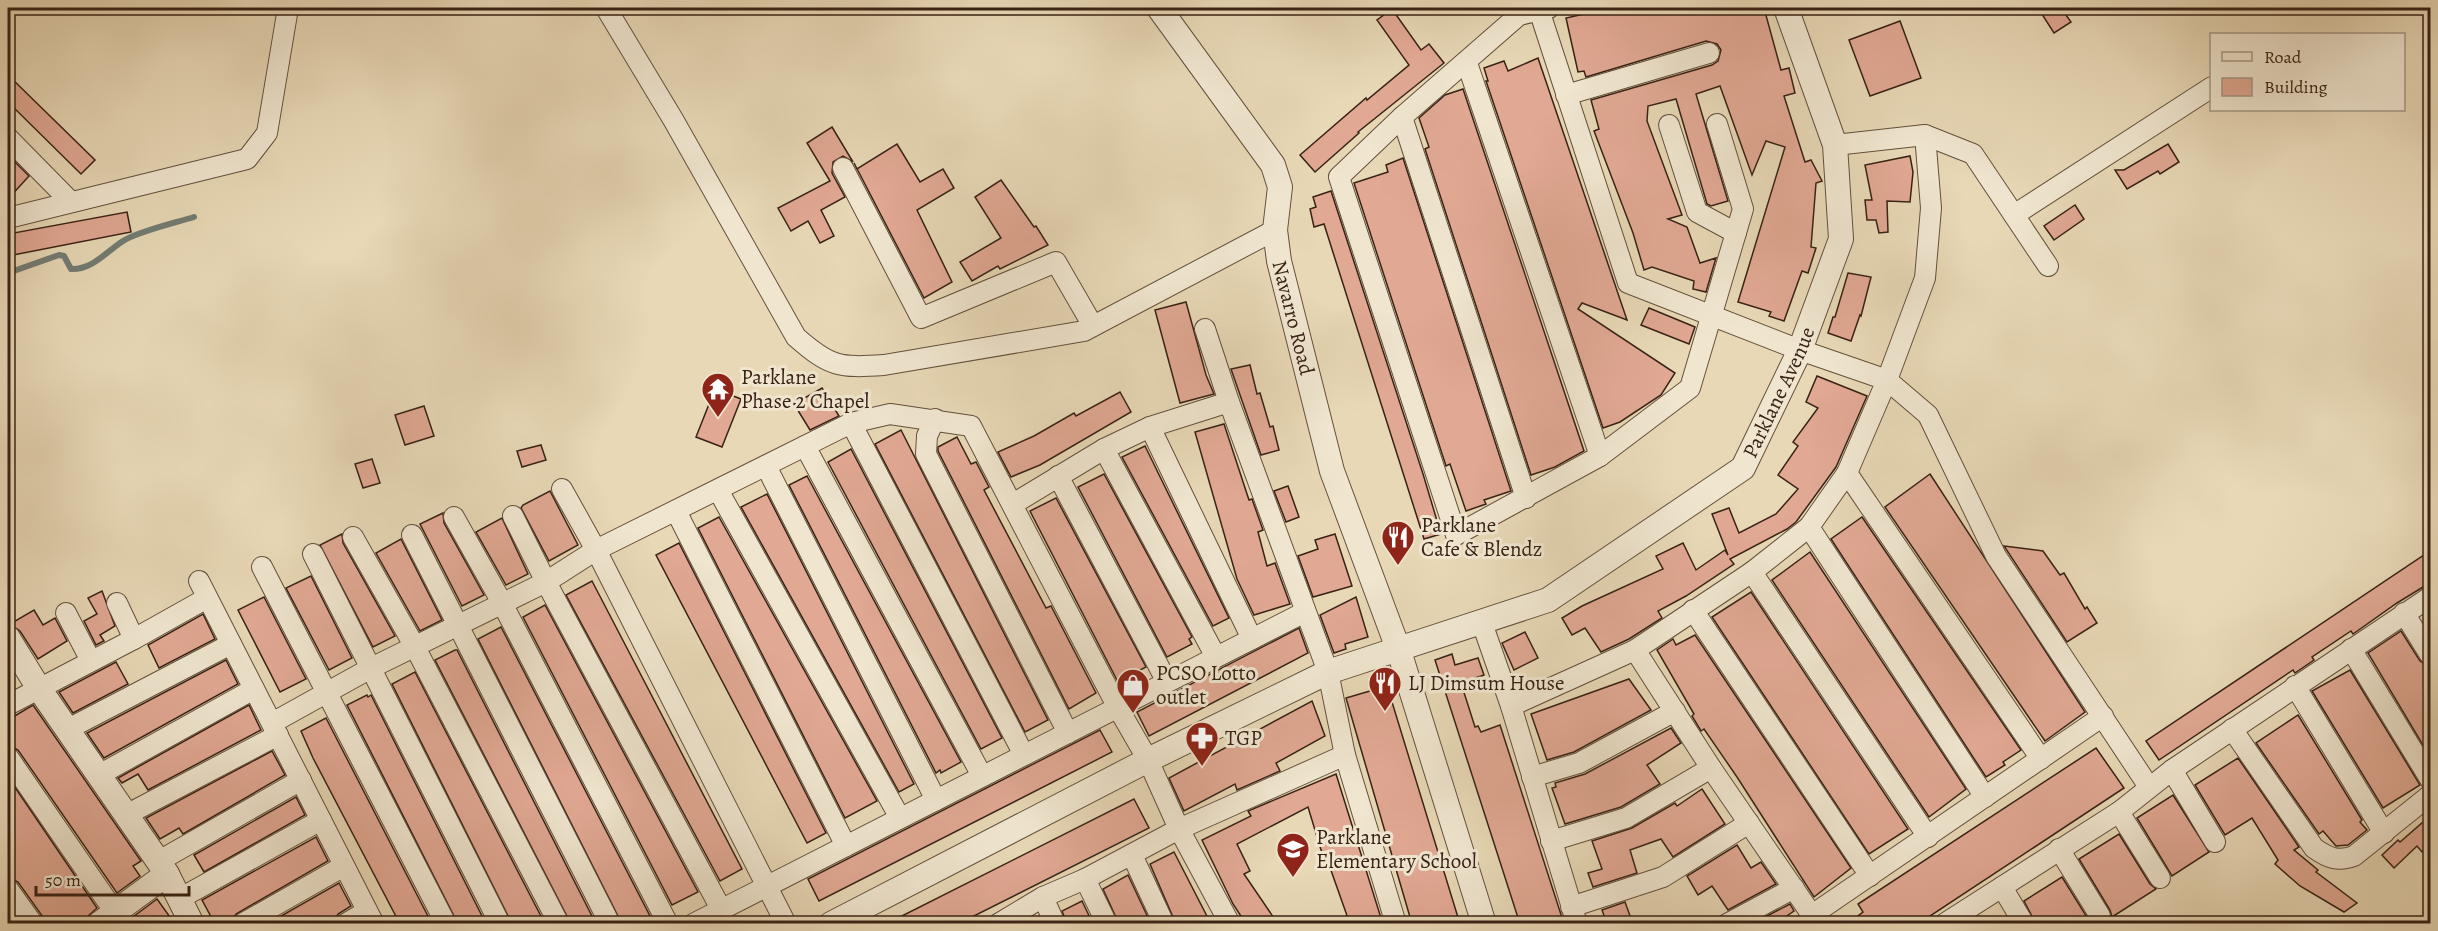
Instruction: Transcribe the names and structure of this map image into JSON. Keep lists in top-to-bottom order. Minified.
{"streets":{"street":["Navarro Road","Parklane Avenue"]},"crossings":[["Navarro Road","Parklane Avenue"]],"places":{"temple":["Parklane Phase 2 Chapel"],"restaurant":["Parklane Cafe & Blendz","LJ Dimsum House"],"shop":["PCSO Lotto outlet"],"pharmacy":["TGP"],"school or university":["Parklane Elementary School"]},"legend":["Road","Building"],"scale_bar":"50 m"}
